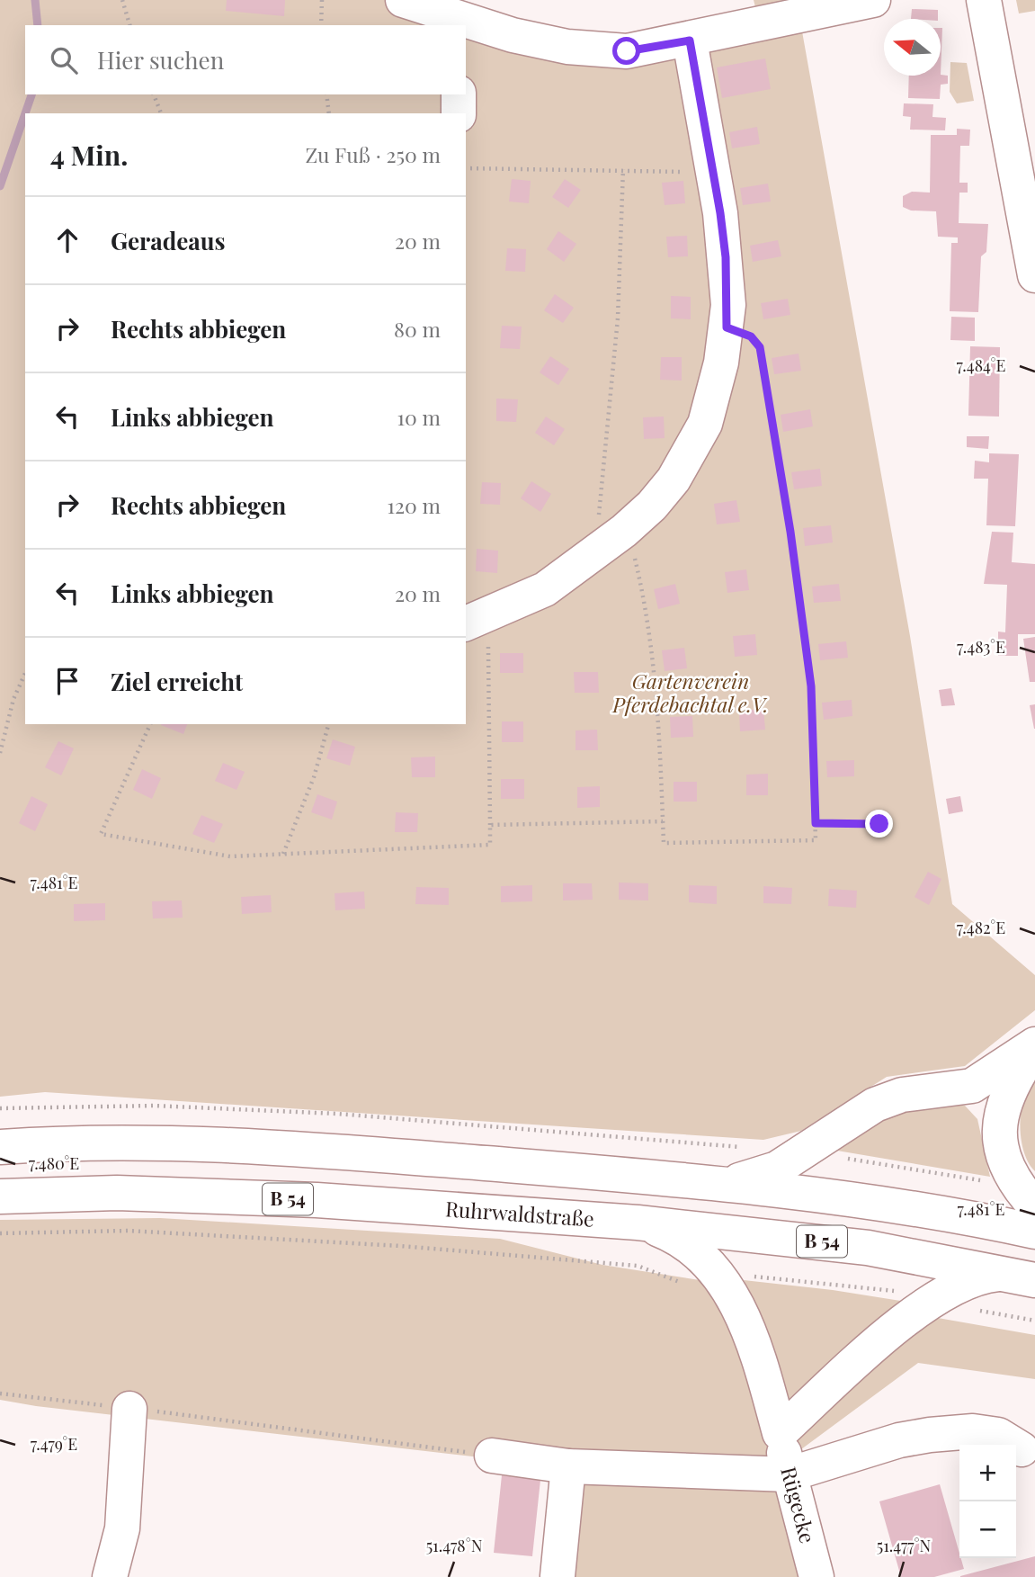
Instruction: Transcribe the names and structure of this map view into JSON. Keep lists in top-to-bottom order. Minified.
{"streets":{"main road":["B 54","Ruhrwaldstraße","Rügecke"]},"crossings":[["Ruhrwaldstraße","Rügecke"]],"parks":["Gartenverein Pferdebachtal e.V."],"north":"left","page":{"search":"Hier suchen","heading":["4 Min.","Zu Fuß · 250 m"],"list":[["Geradeaus","20 m"],["Rechts abbiegen","80 m"],["Links abbiegen","10 m"],["Rechts abbiegen","120 m"],["Links abbiegen","20 m"],"Ziel erreicht"],"map_buttons":["+","−"]},"coordinates":["7.484°E","7.483°E","7.481°E","7.482°E","7.480°E","7.479°E","51.478°N","51.477°N"]}
